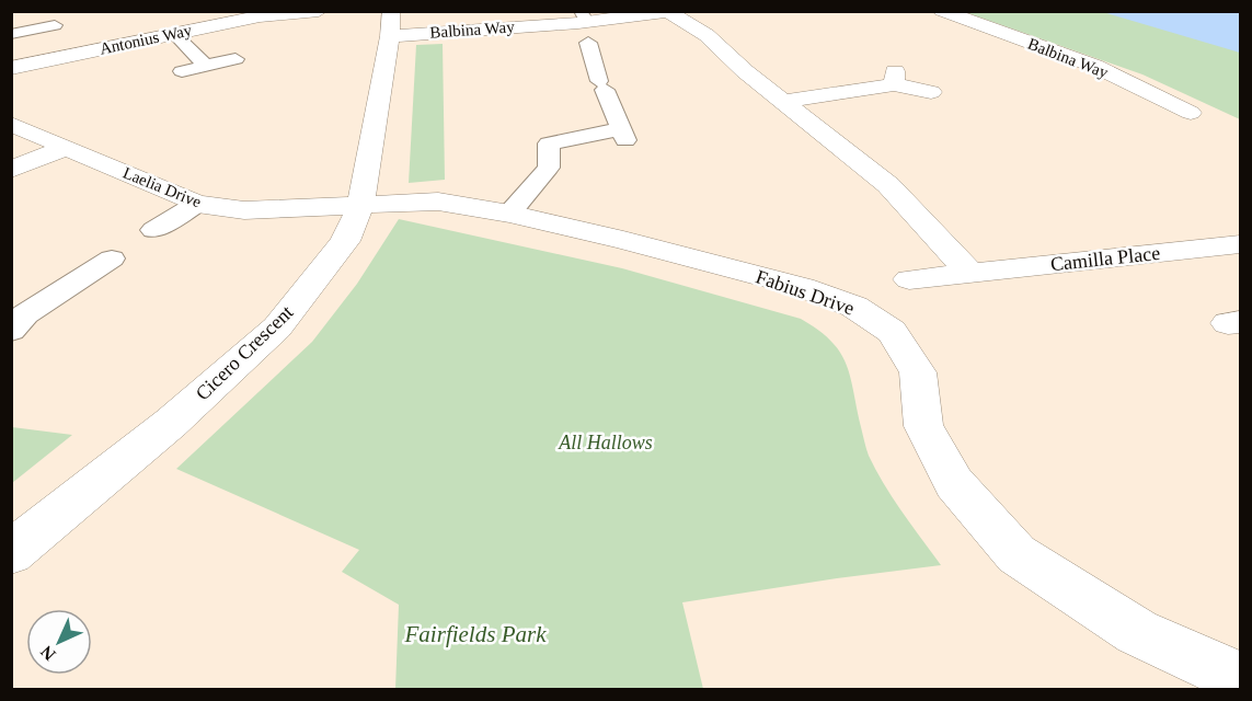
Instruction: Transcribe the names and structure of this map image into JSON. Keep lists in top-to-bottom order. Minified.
{"streets":{"street":["Balbina Way","Antonius Way","Laelia Drive","Camilla Place","Fabius Drive","Cicero Crescent"]},"crossings":[["Balbina Way","Cicero Crescent"],["Laelia Drive","Fabius Drive"],["Laelia Drive","Cicero Crescent"],["Fabius Drive","Cicero Crescent"]],"parks":["All Hallows","Fairfields Park"],"north":"bottom left"}
